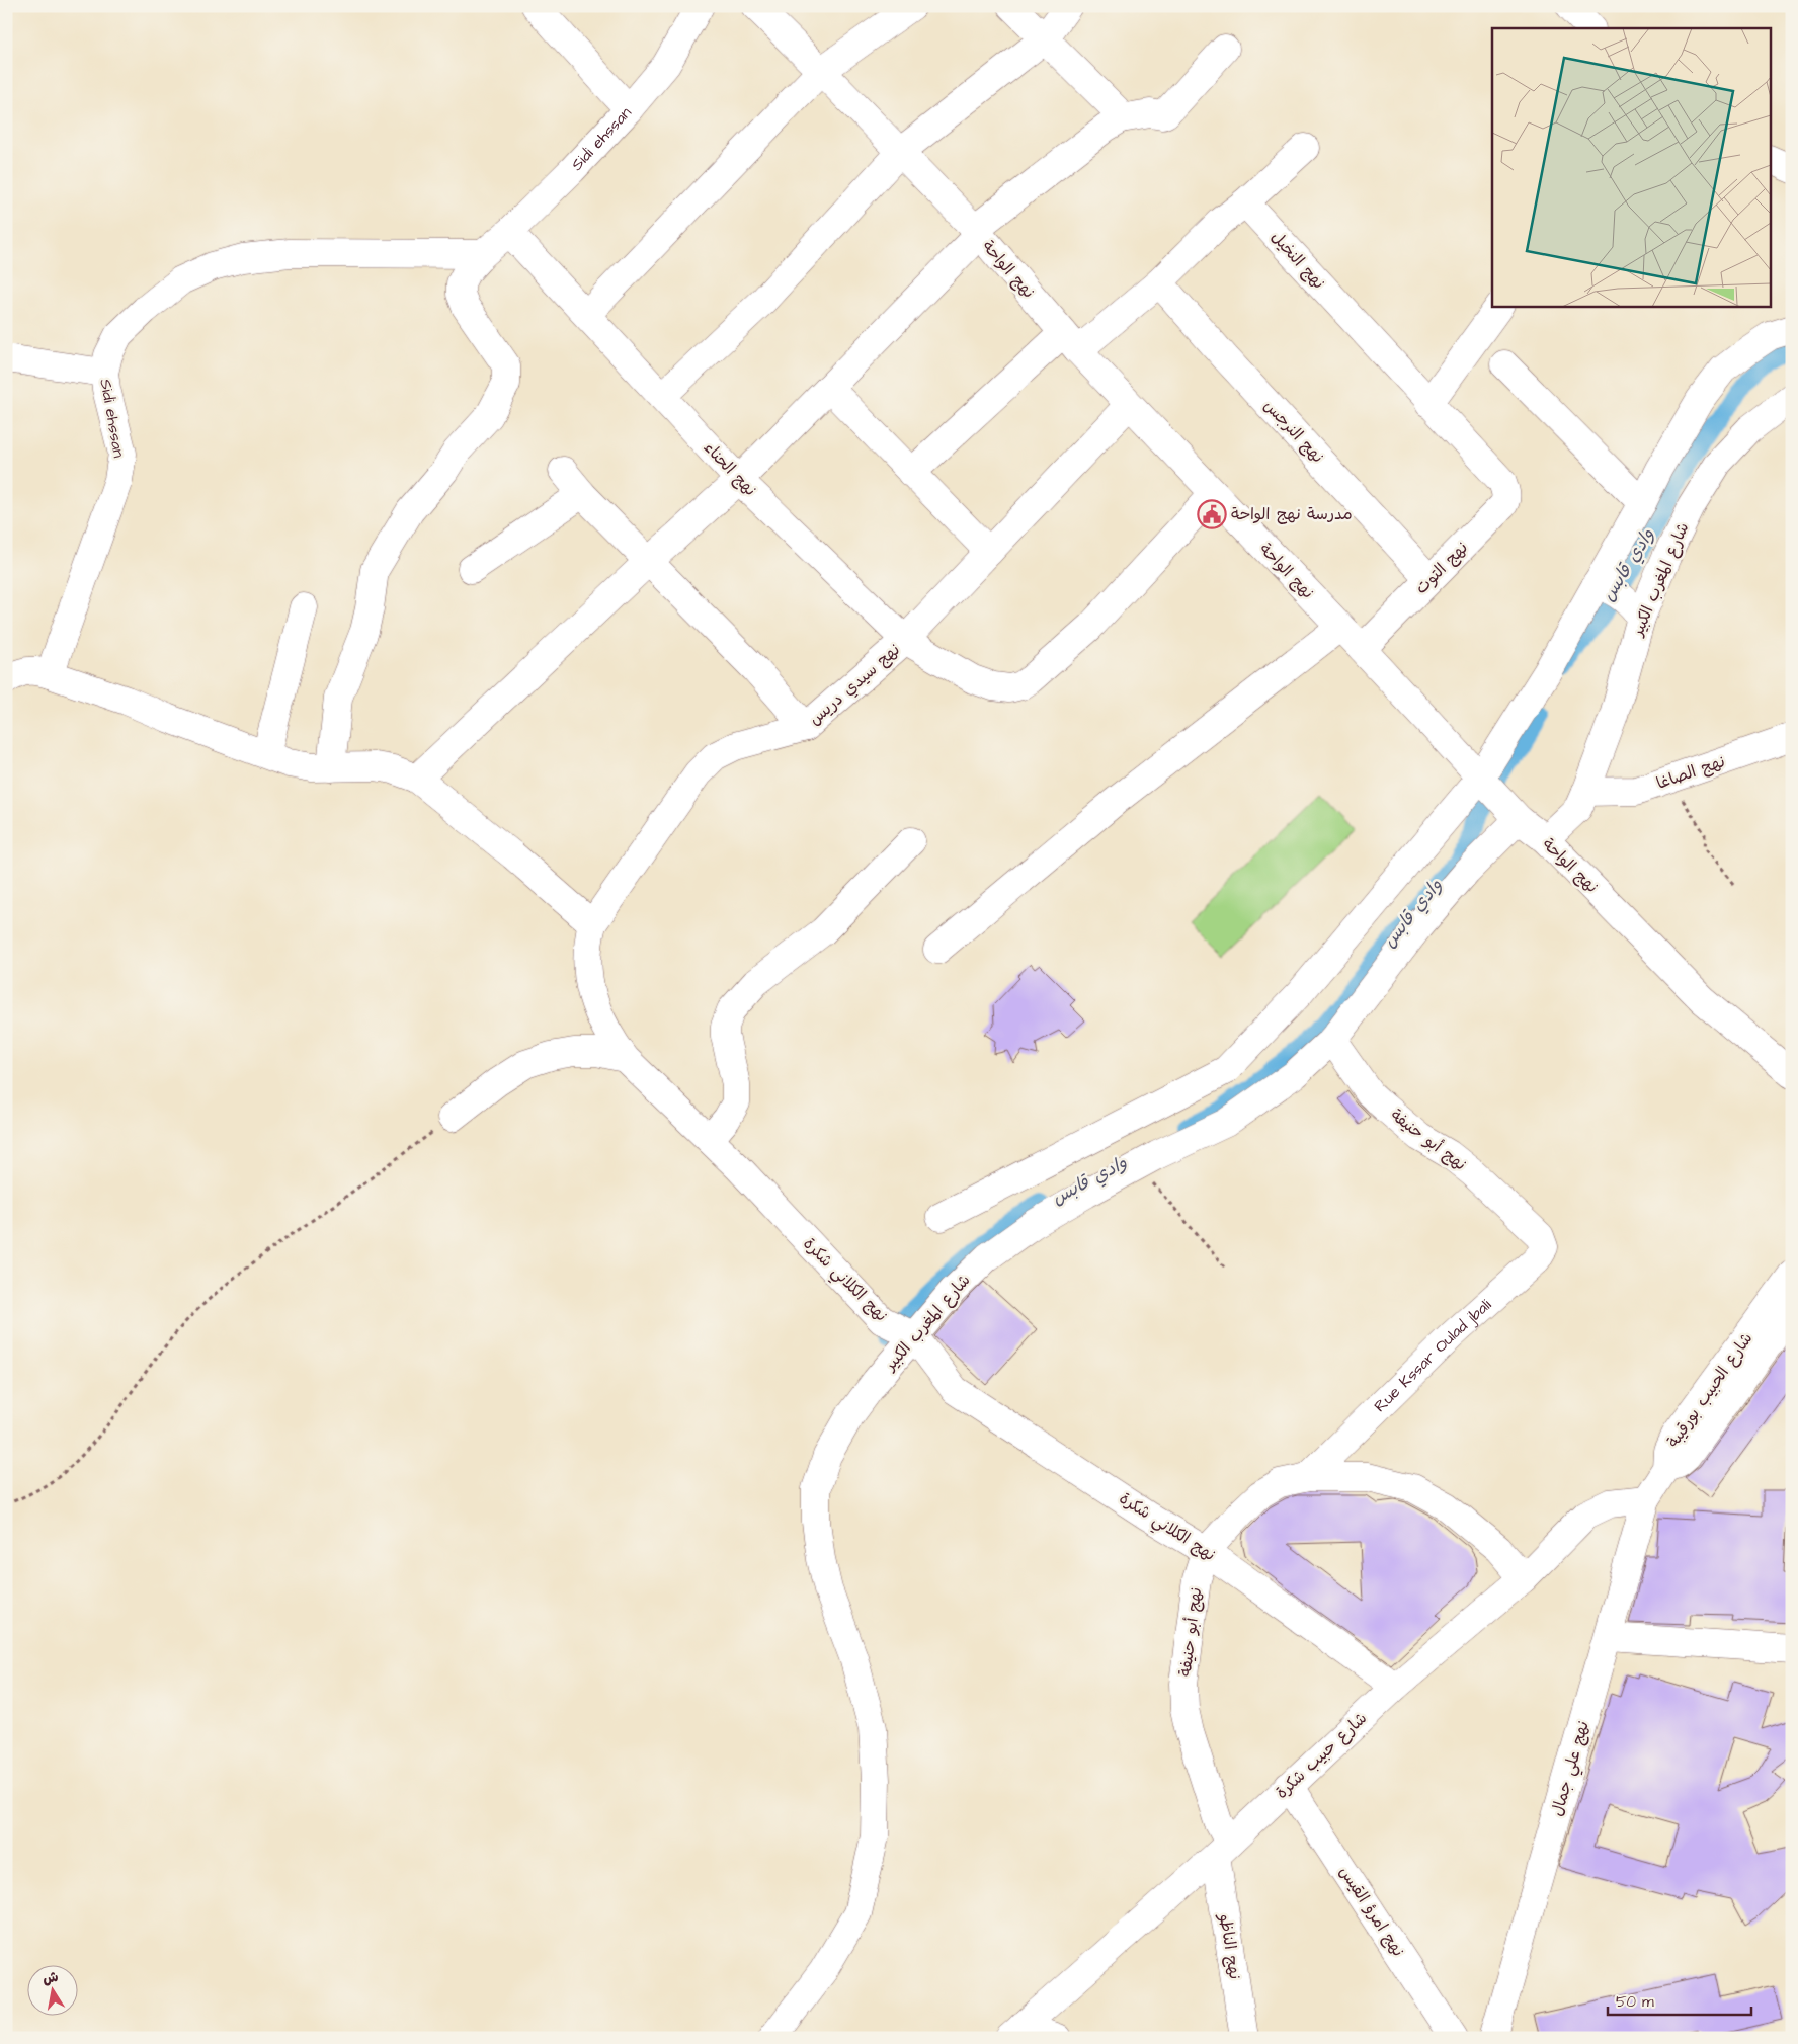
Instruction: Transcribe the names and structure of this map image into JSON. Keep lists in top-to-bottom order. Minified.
{"streets":{"street":["Sidi ehssan","نهج النخيل","نهج الواحة","نهج النرجس","نهج الحناء","نهج التوت","شارع المغرب الكبير","نهج سيدي دريس","نهج الصاغا","نهج أبو حنيفة","نهج الكلاني شكرة","Rue Kssar Oulad jbali","شارع الحبيب بورقيبة","شارع حبيب شكرة","نهج علي جمال","نهج امرؤ القيس","نهج الناظو"]},"crossings":[["Sidi ehssan","نهج الحناء"],["نهج النخيل","نهج التوت"],["نهج الواحة","نهج الحناء"],["نهج الواحة","نهج التوت"],["نهج الواحة","شارع المغرب الكبير"],["نهج الواحة","نهج سيدي دريس"],["نهج النرجس","نهج التوت"],["نهج الحناء","نهج سيدي دريس"],["شارع المغرب الكبير","نهج الصاغا"],["شارع المغرب الكبير","نهج أبو حنيفة"],["شارع المغرب الكبير","نهج الكلاني شكرة"],["نهج سيدي دريس","نهج الكلاني شكرة"],["نهج أبو حنيفة","نهج الكلاني شكرة"],["نهج أبو حنيفة","Rue Kssar Oulad jbali"],["نهج أبو حنيفة","شارع حبيب شكرة"],["نهج أبو حنيفة","نهج الناظو"],["نهج الكلاني شكرة","شارع حبيب شكرة"],["شارع الحبيب بورقيبة","نهج علي جمال"],["شارع حبيب شكرة","نهج علي جمال"],["شارع حبيب شكرة","نهج امرؤ القيس"],["شارع حبيب شكرة","نهج الناظو"]],"water":["وادي قابس"],"places":{"public building":["مدرسة نهج الواحة"]},"scale_bar":"50 m","north":"top"}
